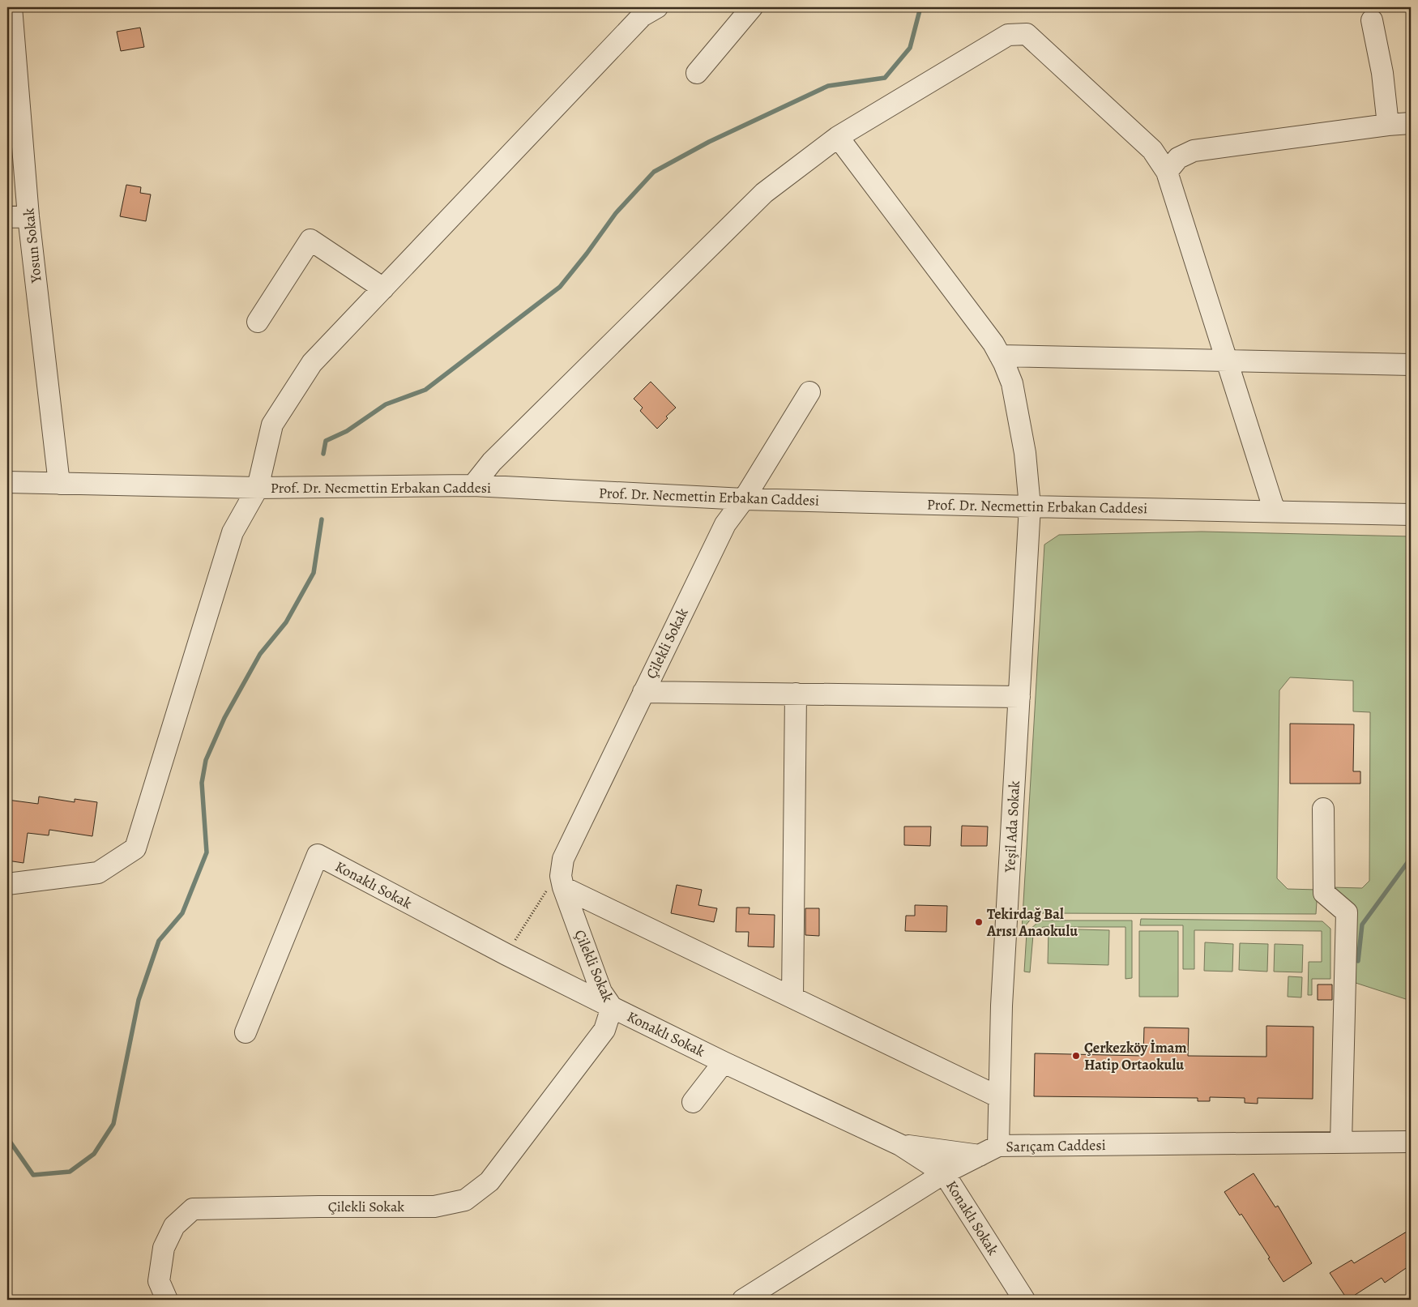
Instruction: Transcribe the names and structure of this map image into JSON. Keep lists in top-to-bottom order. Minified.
{"streets":{"street":["Yosun Sokak","Prof. Dr. Necmettin Erbakan Caddesi","Çilekli Sokak","Yeşil Ada Sokak","Konaklı Sokak","Sarıçam Caddesi"]},"crossings":[["Yosun Sokak","Prof. Dr. Necmettin Erbakan Caddesi"],["Prof. Dr. Necmettin Erbakan Caddesi","Çilekli Sokak"],["Prof. Dr. Necmettin Erbakan Caddesi","Yeşil Ada Sokak"],["Çilekli Sokak","Konaklı Sokak"],["Yeşil Ada Sokak","Sarıçam Caddesi"],["Konaklı Sokak","Sarıçam Caddesi"]],"places":["Tekirdağ Bal Arısı Anaokulu","Çerkezköy İmam Hatip Ortaokulu"]}
